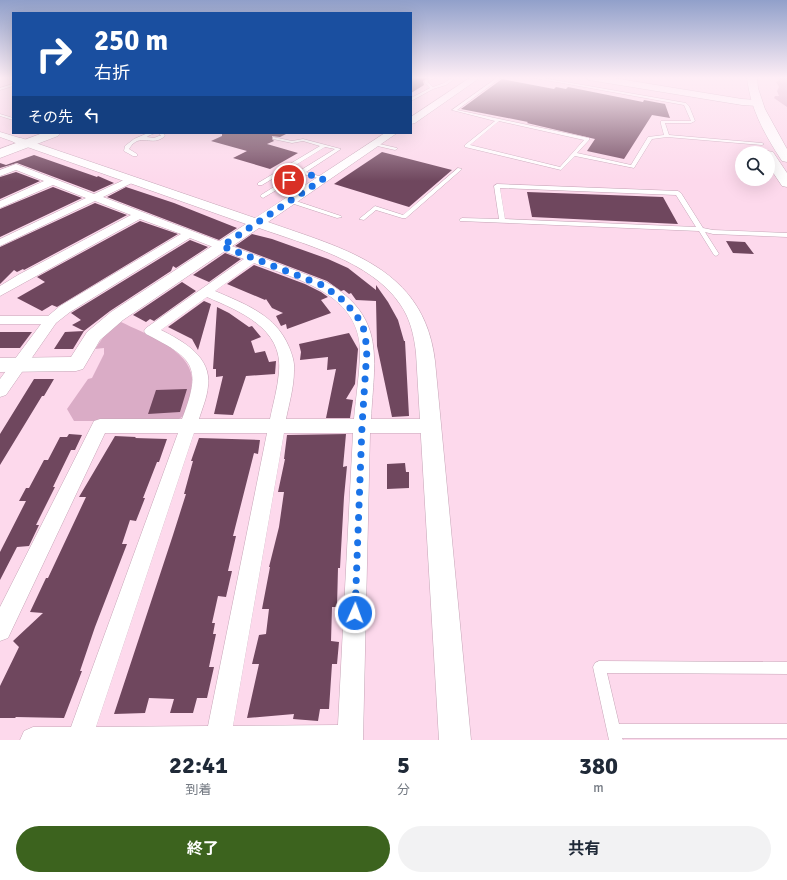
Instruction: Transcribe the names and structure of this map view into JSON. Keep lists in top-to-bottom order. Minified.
{"page":{"turn":["250 m","右折"],"then":"その先","eta":["22:41","到着","5","分","380","m"],"buttons":["終了","共有"]}}
